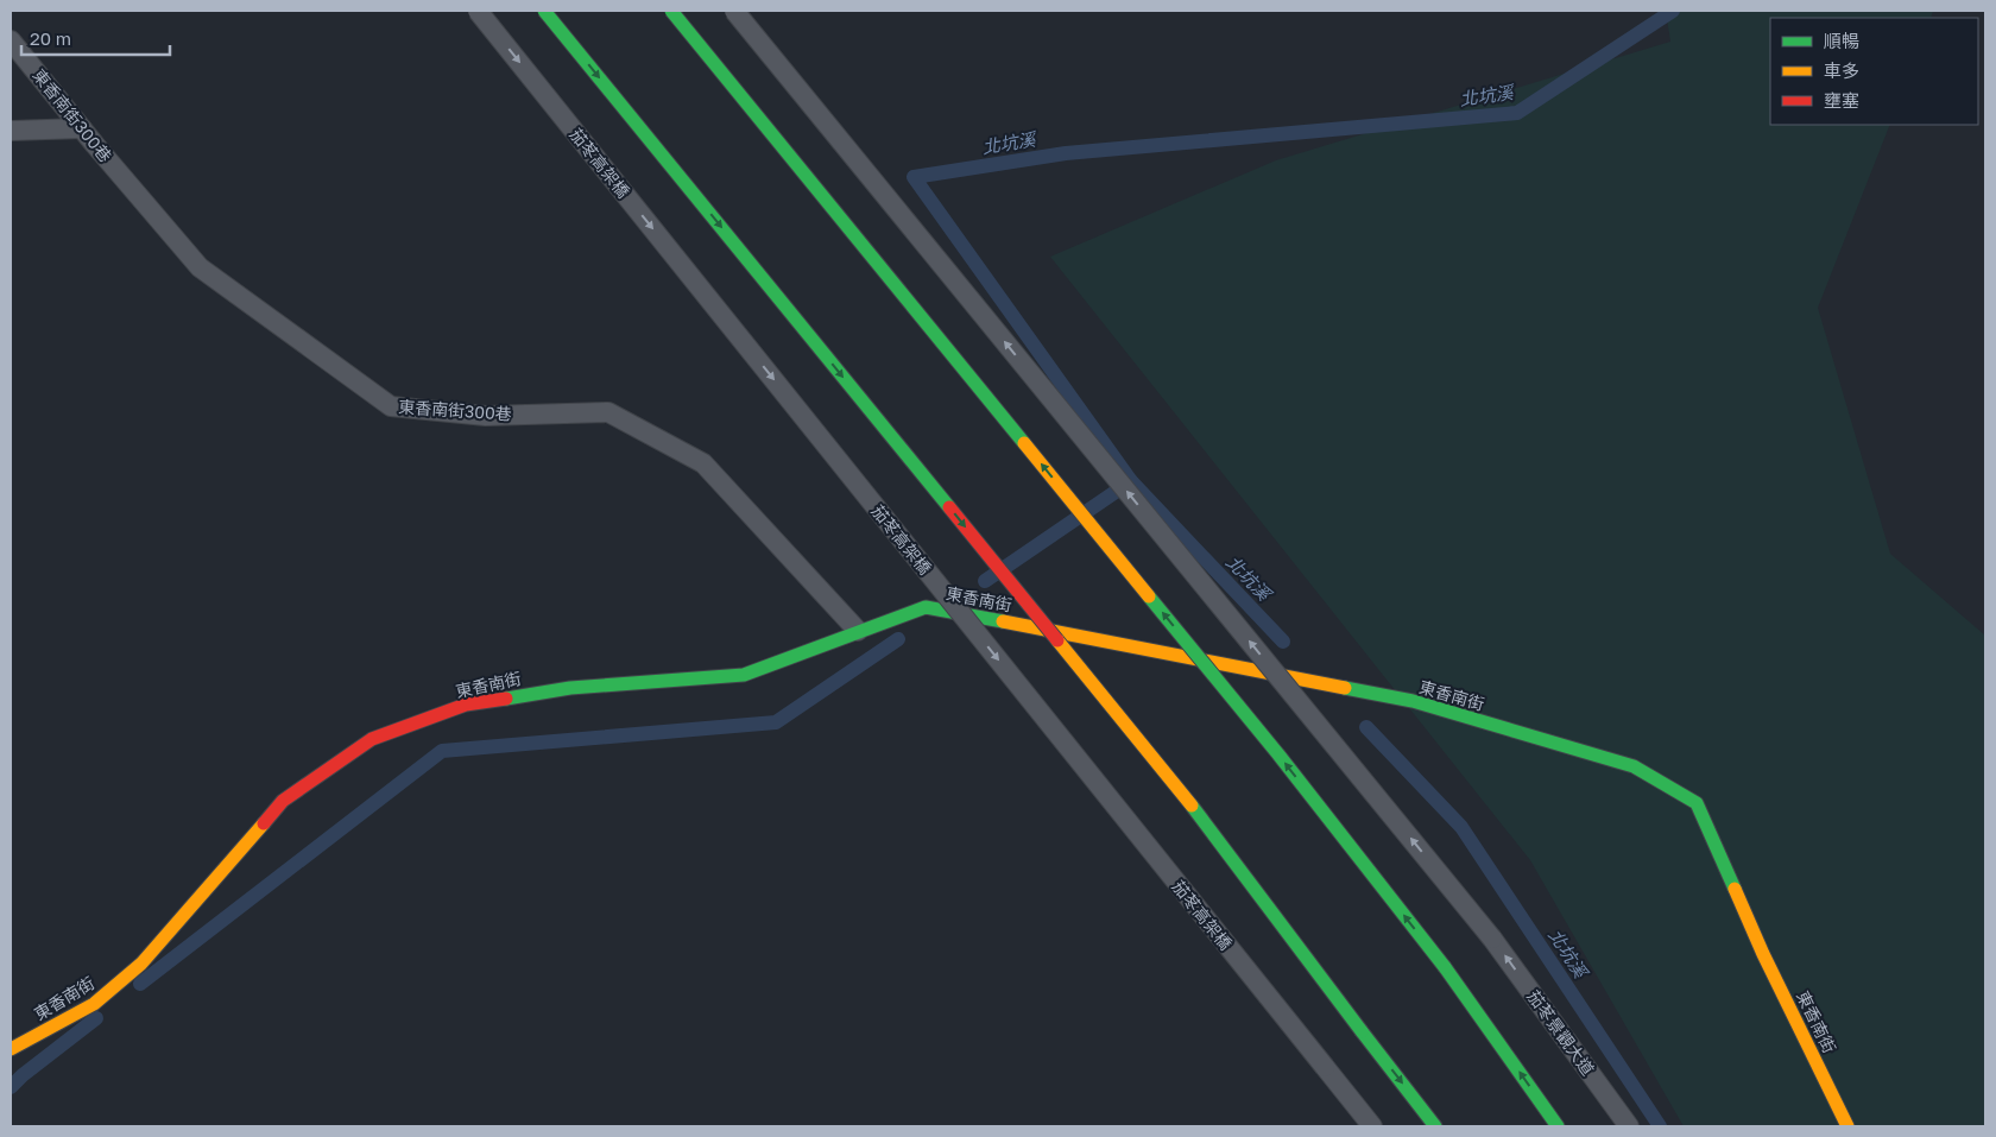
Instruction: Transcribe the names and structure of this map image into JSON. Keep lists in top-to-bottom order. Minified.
{"streets":{"street":["東香南街"],"lane":["東香南街300巷","茄苳高架橋","茄苳景觀大道"]},"crossings":[["東香南街300巷","東香南街"]],"one_way":["茄苳高架橋","茄苳景觀大道"],"water":["北坑溪"],"legend":["順暢","車多","壅塞"],"scale_bar":"20 m"}
